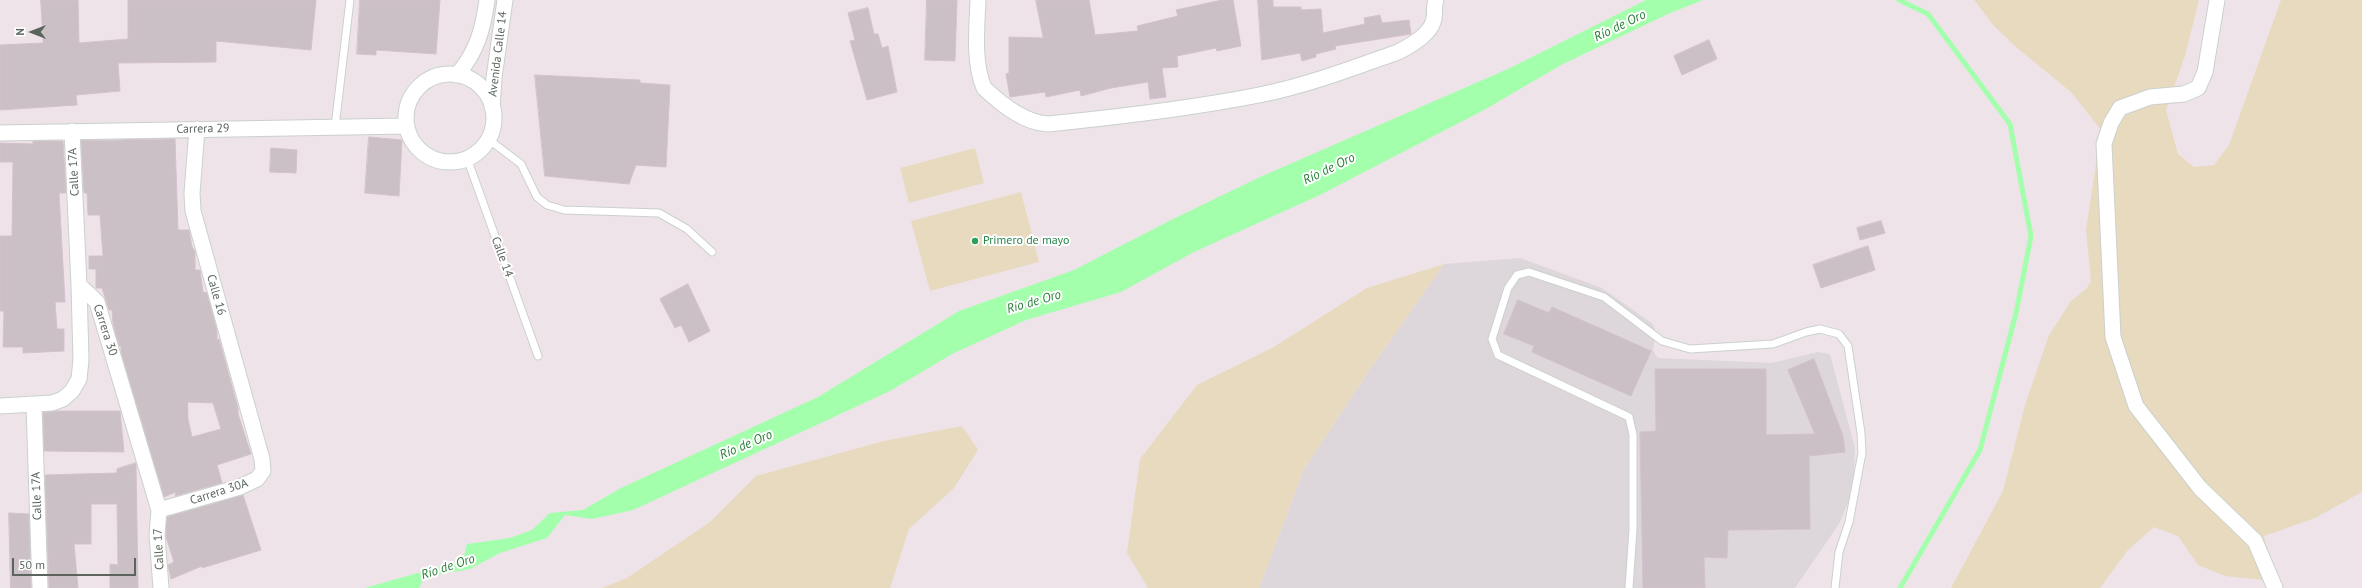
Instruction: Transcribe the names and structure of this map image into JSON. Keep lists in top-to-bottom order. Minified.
{"streets":{"street":["Avenida Calle 14","Carrera 29","Calle 17A","Calle 16","Carrera 30","Carrera 30A","Calle 17"],"lane":["Calle 14"]},"crossings":[["Avenida Calle 14","Carrera 29"],["Avenida Calle 14","Calle 14"],["Carrera 29","Calle 17A"],["Carrera 29","Calle 14"],["Carrera 29","Calle 16"],["Calle 17A","Carrera 30"],["Calle 16","Carrera 30A"],["Carrera 30","Carrera 30A"],["Carrera 30","Calle 17"],["Carrera 30A","Calle 17"]],"water":["Río de Oro"],"places":["Primero de mayo"],"scale_bar":"50 m","north":"left"}
